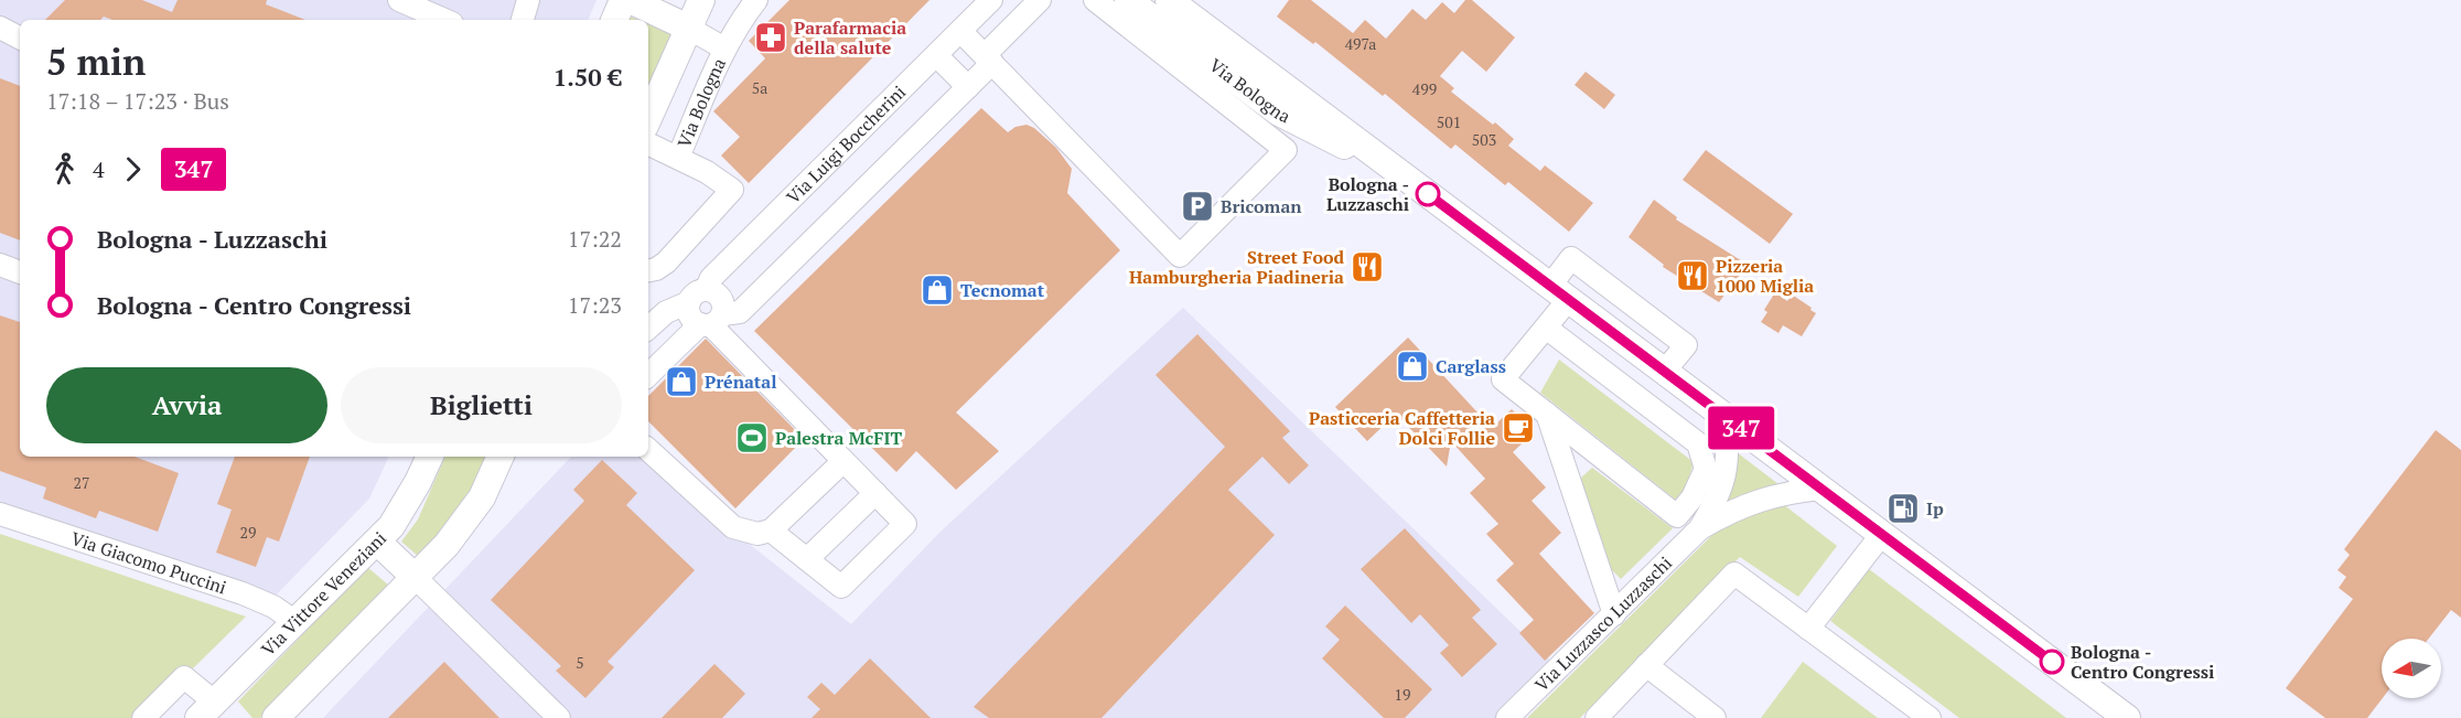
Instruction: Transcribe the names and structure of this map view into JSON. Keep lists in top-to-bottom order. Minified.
{"streets":{"main road":["Via Bologna","Via Vittore Veneziani"],"street":["Via Luigi Boccherini","Via Giacomo Puccini","Via Luzzasco Luzzaschi"]},"crossings":[["Via Bologna","Via Luzzasco Luzzaschi"],["Via Giacomo Puccini","Via Vittore Veneziani"]],"places":{"pharmacy":["Parafarmacia della salute"],"other":["Bologna - Luzzaschi","Bologna - Centro Congressi"],"parking":["Bricoman"],"restaurant":["Street Food Hamburgheria Piadineria","Pizzeria 1000 Miglia"],"shop":["Tecnomat","Carglass","Prénatal"],"cafe":["Pasticceria Caffetteria Dolci Follie"],"sports":["Palestra McFIT"],"fuel station":["Ip"]},"lines":["bus line 347"],"house_numbers":["497a","5a","499","501","503","27","29","5","19"],"north":"left","page":{"on_map":"347","heading":["5 min","17:18 – 17:23 · Bus","1.50 €"],"legs":["4","347"],"list":[{"name":"Bologna - Luzzaschi","value":"17:22"},{"name":"Bologna - Centro Congressi","value":"17:23"}],"buttons":["Avvia","Biglietti"]}}
